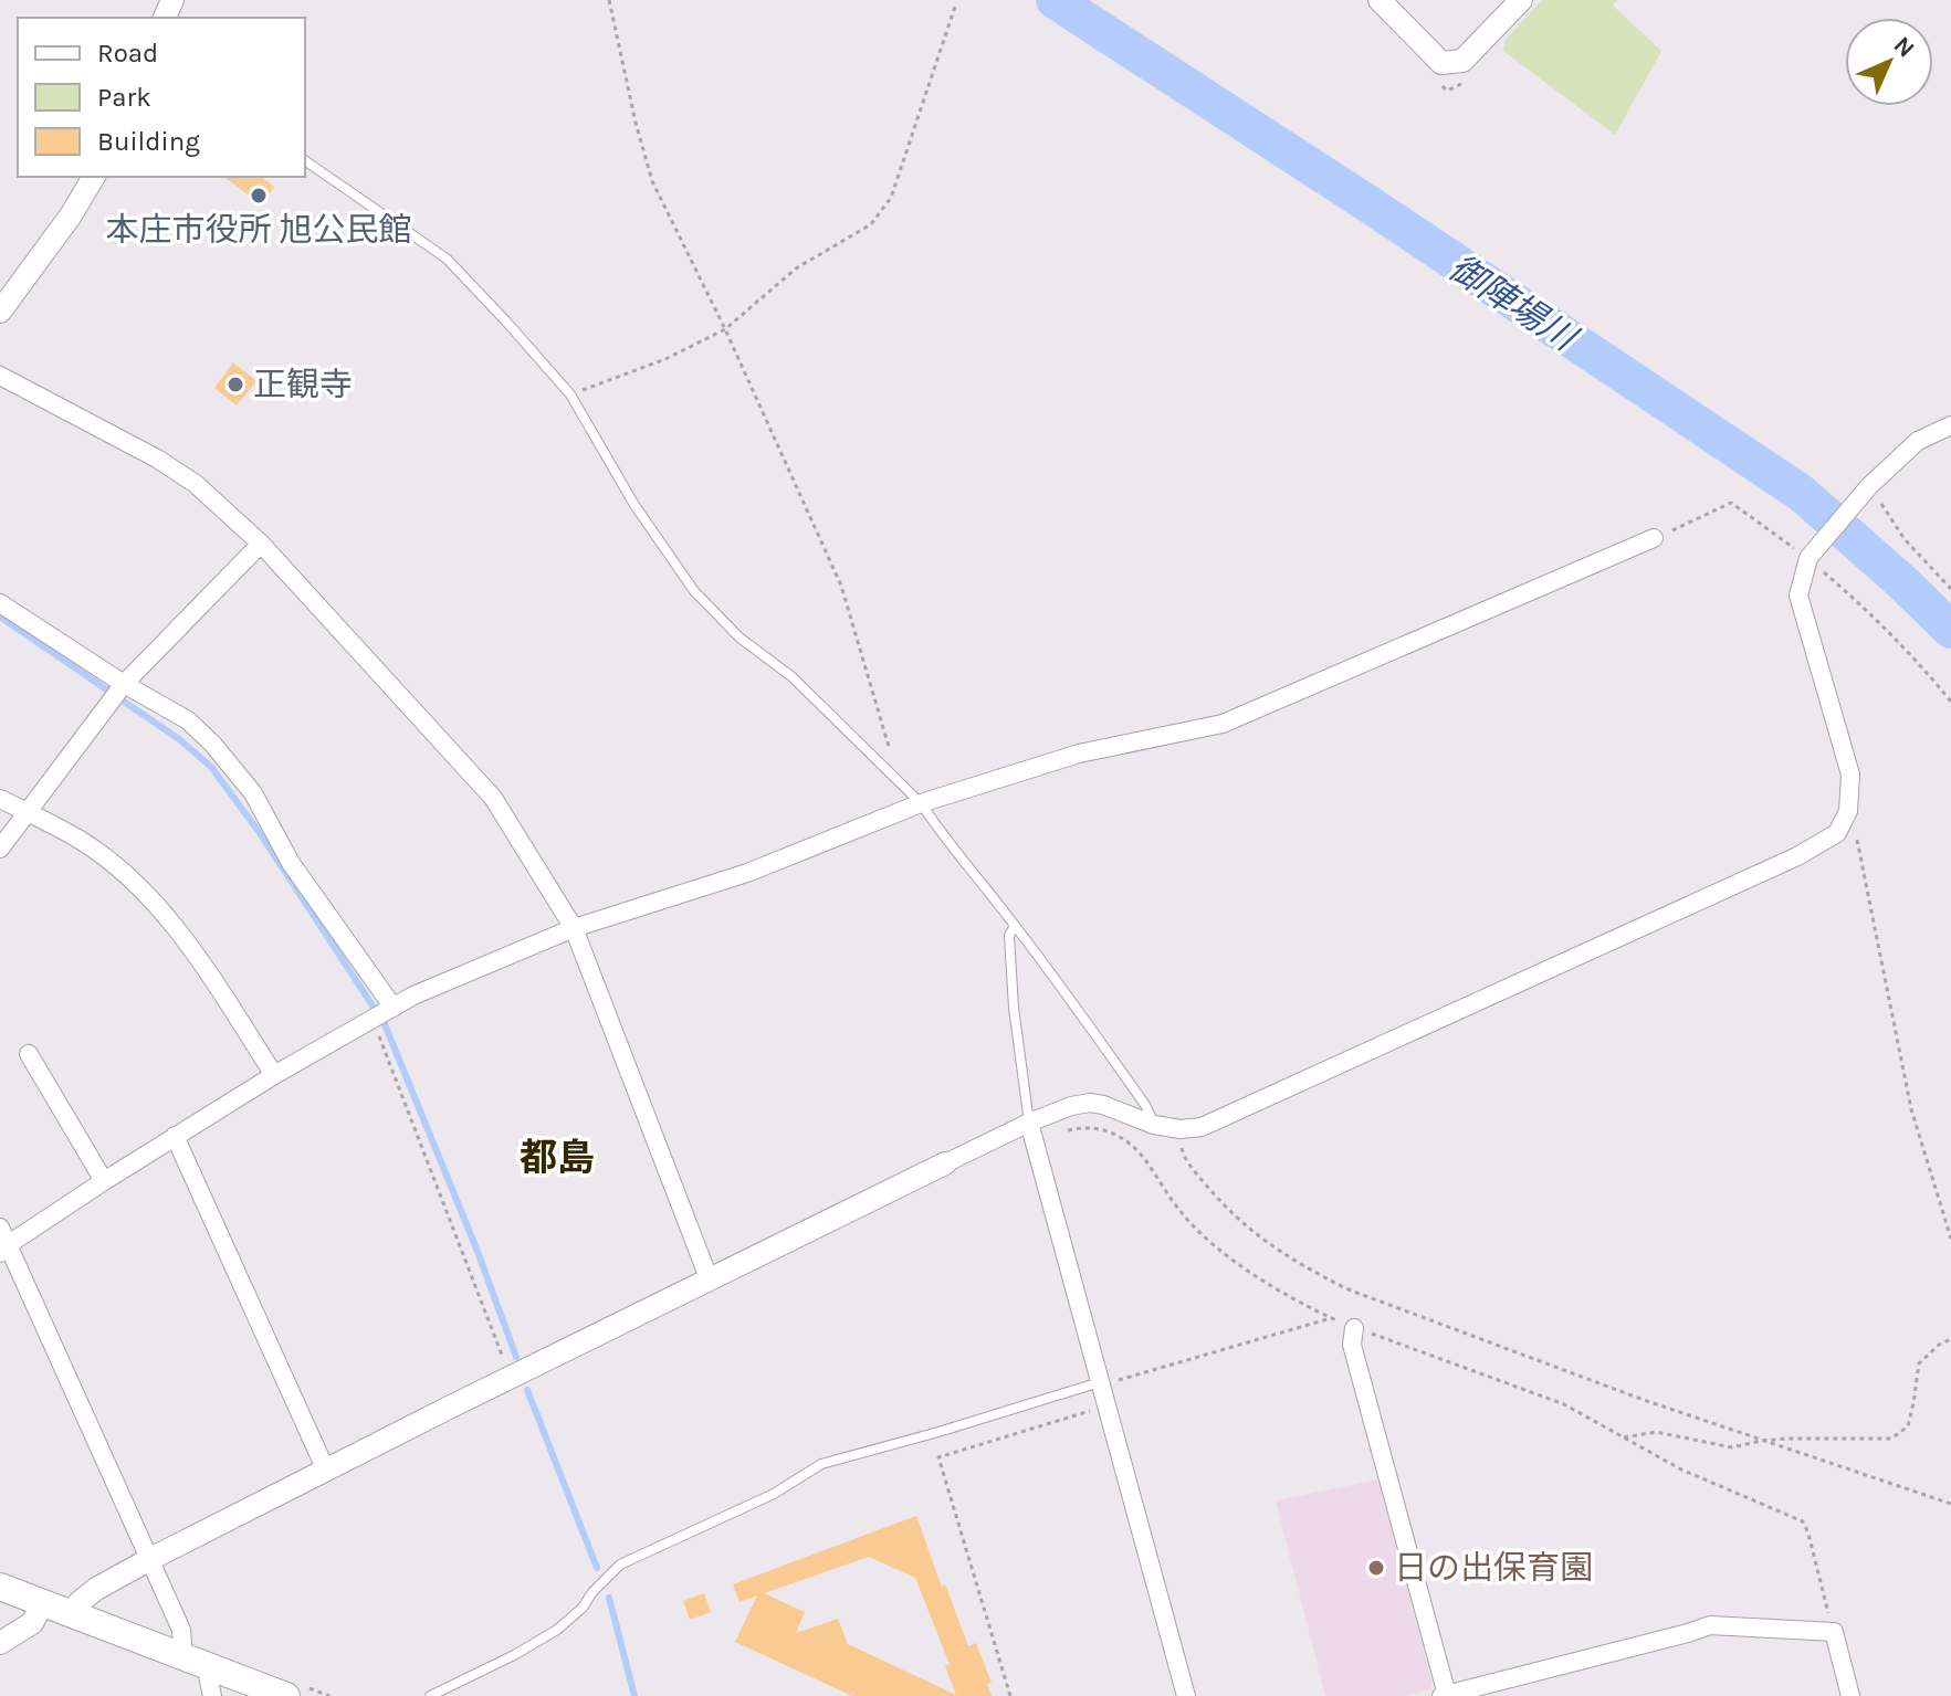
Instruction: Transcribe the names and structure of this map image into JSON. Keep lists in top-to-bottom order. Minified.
{"districts":["都島"],"water":["御陣場川"],"places":["本庄市役所 旭公民館","正観寺","日の出保育園"],"legend":["Road","Park","Building"],"north":"top right"}
